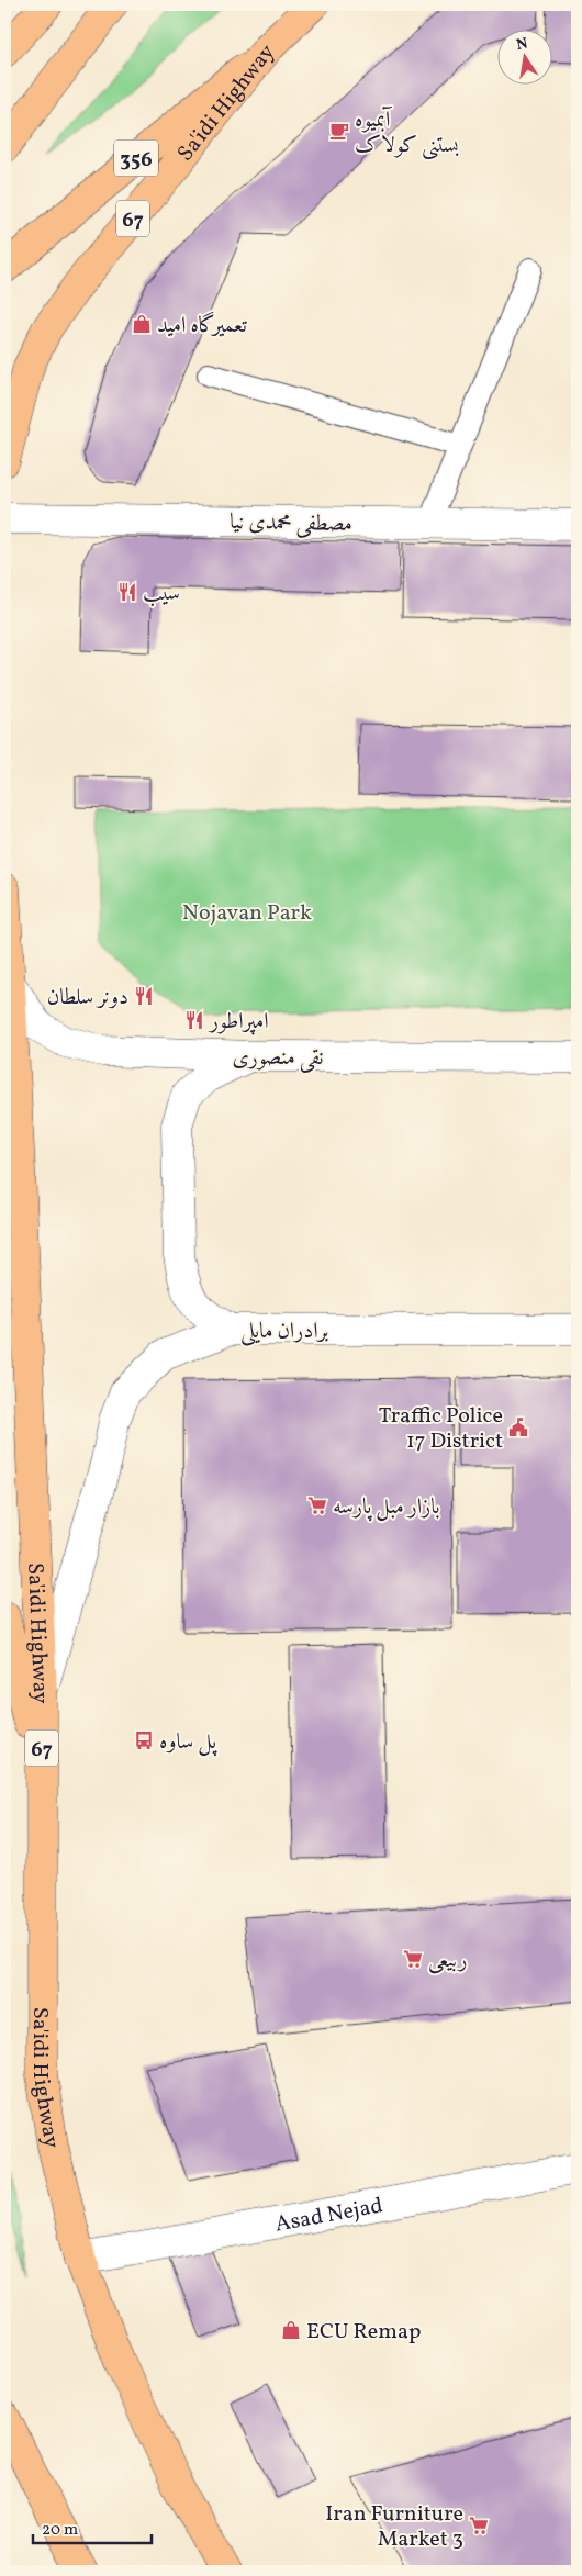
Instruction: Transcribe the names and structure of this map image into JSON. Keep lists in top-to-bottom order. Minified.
{"streets":{"main road":["Sa'idi Highway","356","67"],"street":["مصطفی محمدی نیا","نقی منصوری","برادران مایلی","Asad Nejad"]},"crossings":[["Sa'idi Highway","356"],["Sa'idi Highway","نقی منصوری"],["Sa'idi Highway","برادران مایلی"],["Sa'idi Highway","Asad Nejad"]],"parks":["Nojavan Park"],"places":{"cafe":["آبمیوه بستنی کولاک"],"shop":["تعمیرگاه امید","ECU Remap"],"restaurant":["سیب","دونر سلطان","امپراطور"],"public building":["Traffic Police 17 District"],"supermarket":["بازار مبل پارسه","ربیعی","Iran Furniture Market 3"],"bus stop":["پل ساوه"]},"scale_bar":"20 m","north":"top"}
